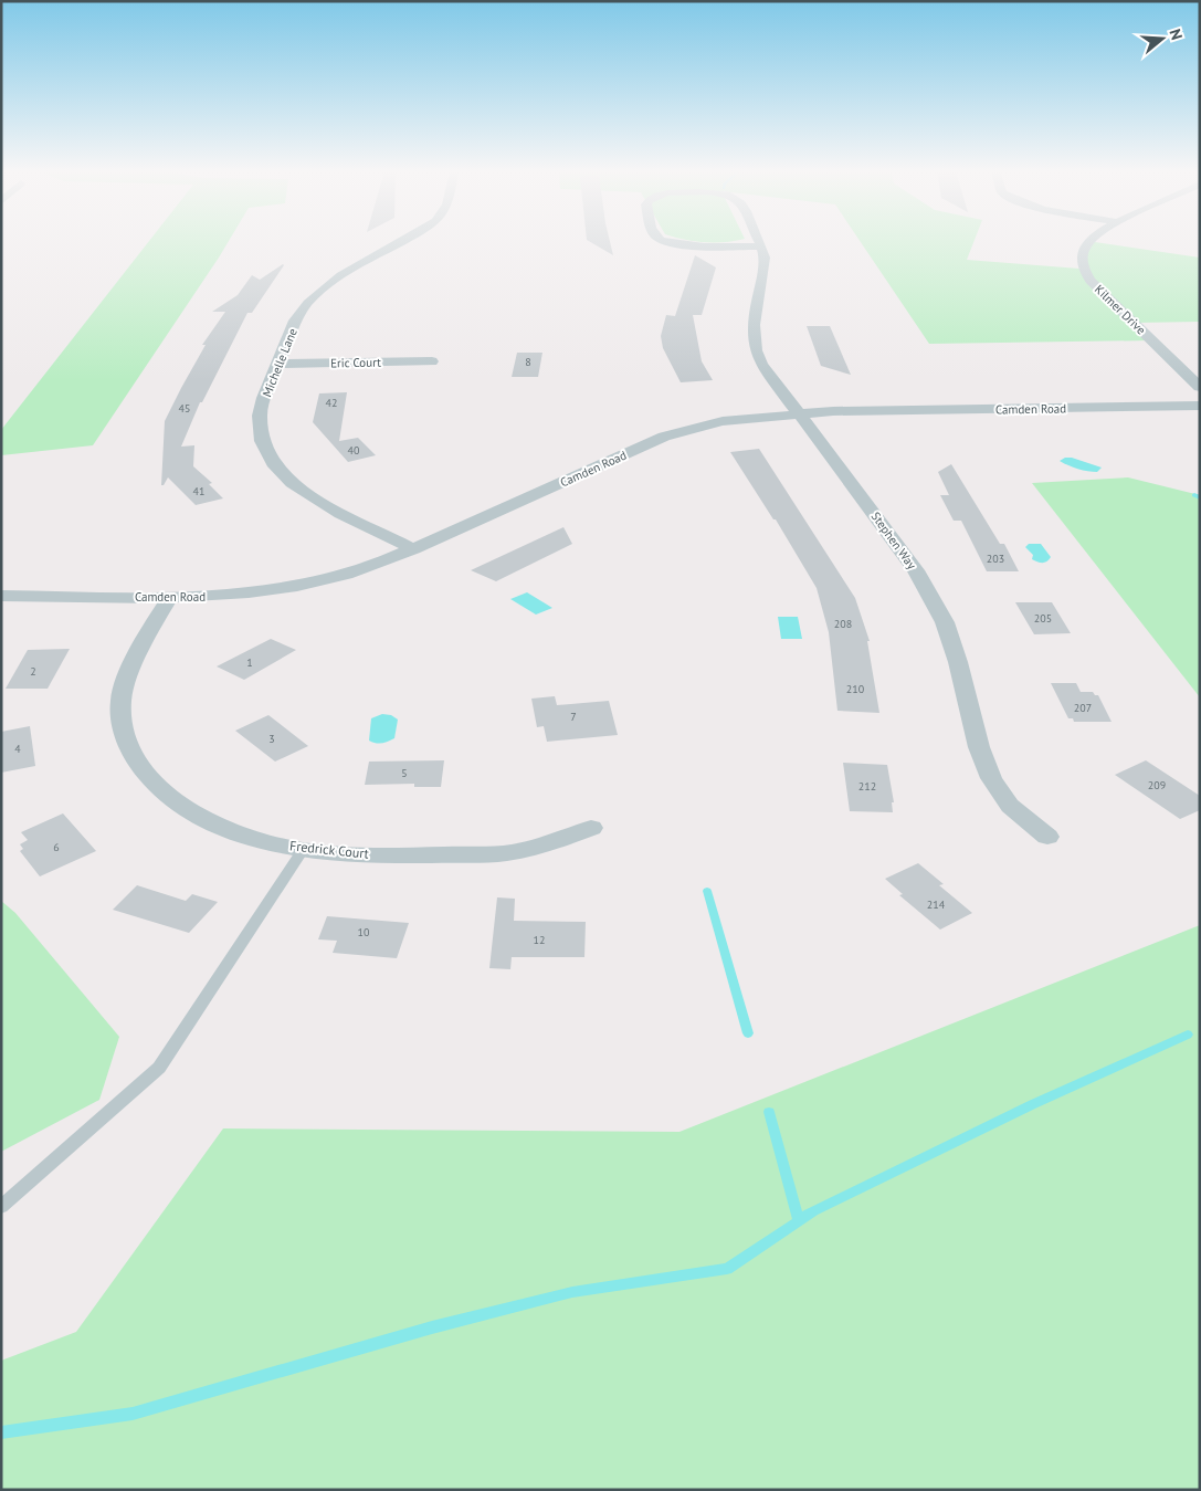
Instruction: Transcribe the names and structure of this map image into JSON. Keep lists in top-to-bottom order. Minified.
{"streets":{"street":["Kilmer Drive","Michelle Lane","Eric Court","Camden Road","Stephen Way","Fredrick Court"]},"crossings":[["Michelle Lane","Eric Court"],["Michelle Lane","Camden Road"],["Camden Road","Stephen Way"],["Camden Road","Fredrick Court"]],"house_numbers":["8","42","45","40","41","203","205","208","1","2","210","207","7","3","4","5","209","212","6","214","10","12"],"north":"right"}
